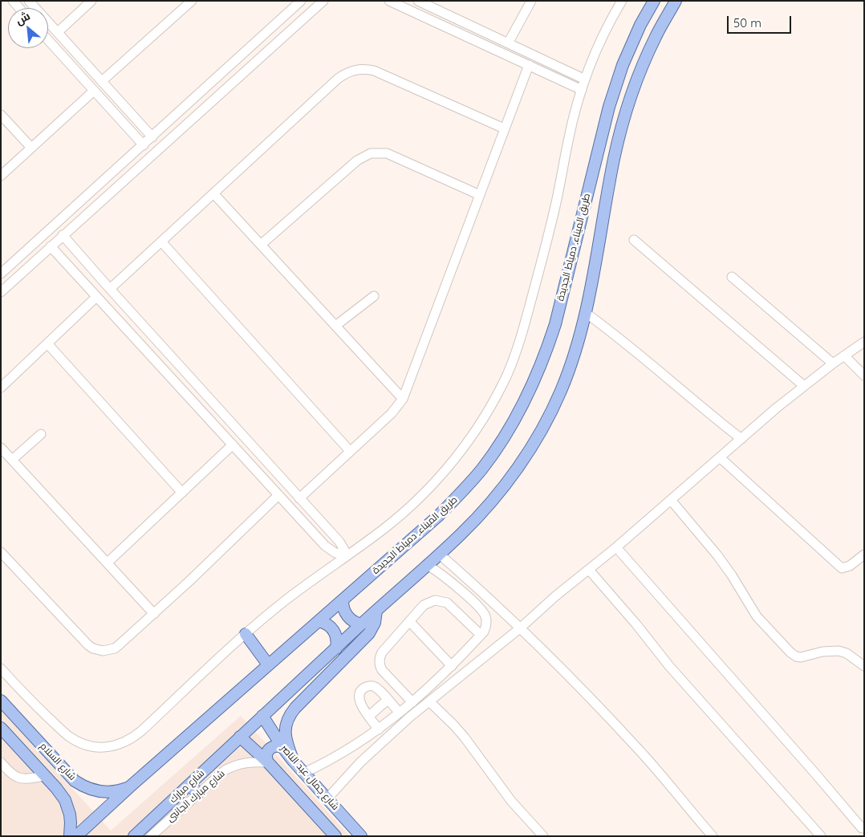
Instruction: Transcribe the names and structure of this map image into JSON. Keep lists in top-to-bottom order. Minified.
{"streets":{"main road":["طريق الميناء, دمياط الجديدة","شارع السلام","شارع جمال عبد الناصر","شارع مبارك"],"street":["شارع مبارك الجانبى"]},"crossings":[["طريق الميناء, دمياط الجديدة","شارع السلام"],["طريق الميناء, دمياط الجديدة","شارع جمال عبد الناصر"],["طريق الميناء, دمياط الجديدة","شارع مبارك"],["شارع جمال عبد الناصر","شارع مبارك"],["شارع جمال عبد الناصر","شارع مبارك الجانبى"]],"scale_bar":"50 m","north":"top left"}
